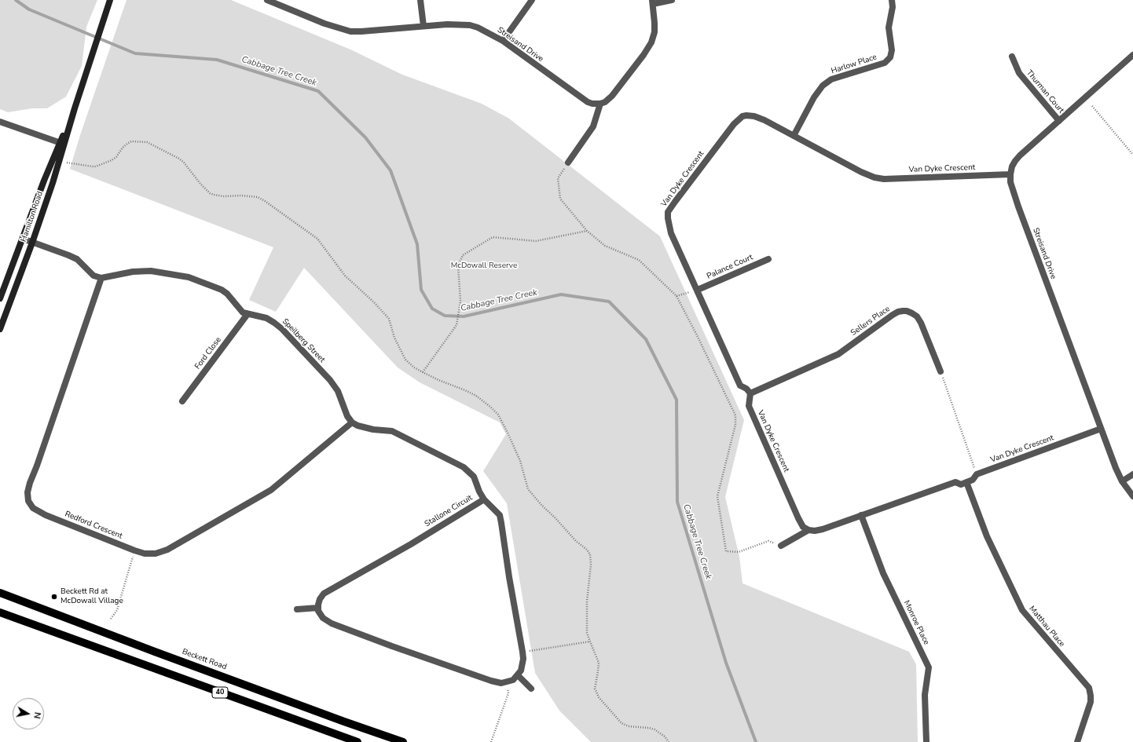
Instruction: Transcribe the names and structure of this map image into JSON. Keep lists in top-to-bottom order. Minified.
{"streets":{"main road":["Hamilton Road","Beckett Road","40"],"street":["Streisand Drive","Harlow Place","Thurman Court","Van Dyke Crescent","Palance Court","Sellers Place","Speilberg Street","Ford Close","Stallone Circuit","Redford Crescent","Monroe Place","Matthau Place"]},"crossings":[["Streisand Drive","Van Dyke Crescent"],["Harlow Place","Van Dyke Crescent"],["Van Dyke Crescent","Palance Court"],["Van Dyke Crescent","Sellers Place"],["Van Dyke Crescent","Matthau Place"],["Speilberg Street","Ford Close"],["Speilberg Street","Redford Crescent"]],"water":["Cabbage Tree Creek"],"parks":["McDowall Reserve"],"places":["Beckett Rd at McDowall Village"],"north":"right"}
